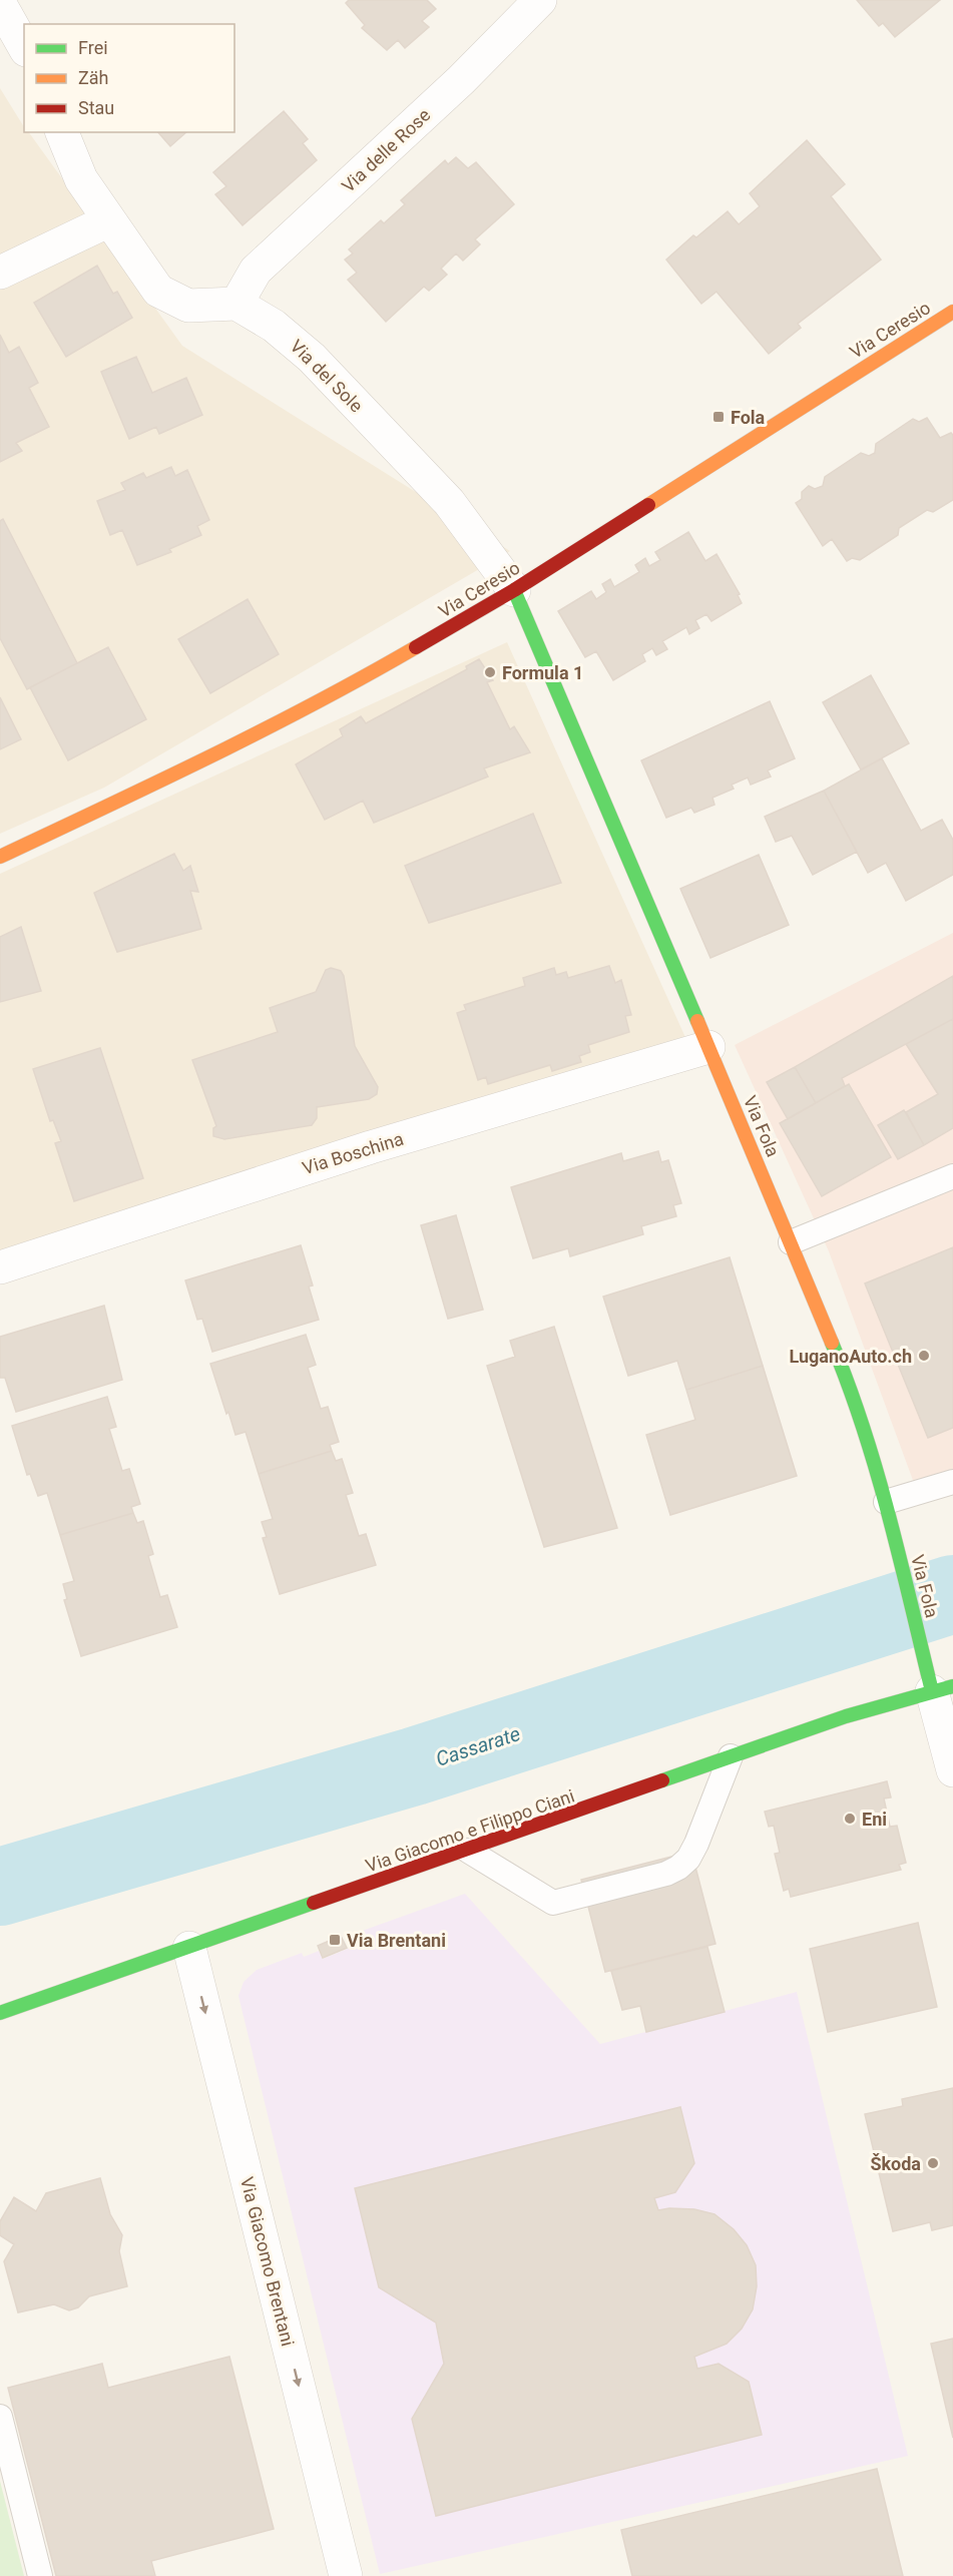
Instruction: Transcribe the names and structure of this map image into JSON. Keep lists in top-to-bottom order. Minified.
{"streets":{"main road":["Via Ceresio","Via Fola","Via Giacomo e Filippo Ciani"],"street":["Via delle Rose","Via del Sole","Via Boschina","Via Giacomo Brentani"]},"crossings":[["Via delle Rose","Via del Sole"],["Via Ceresio","Via del Sole"],["Via Ceresio","Via Fola"],["Via del Sole","Via Fola"],["Via Fola","Via Boschina"],["Via Fola","Via Giacomo e Filippo Ciani"],["Via Giacomo e Filippo Ciani","Via Giacomo Brentani"]],"one_way":["Via Giacomo Brentani"],"water":["Cassarate"],"places":{"transit":["Fola","Via Brentani"],"other":["Formula 1","LuganoAuto.ch","Eni","Škoda"]},"legend":["Frei","Zäh","Stau"]}
